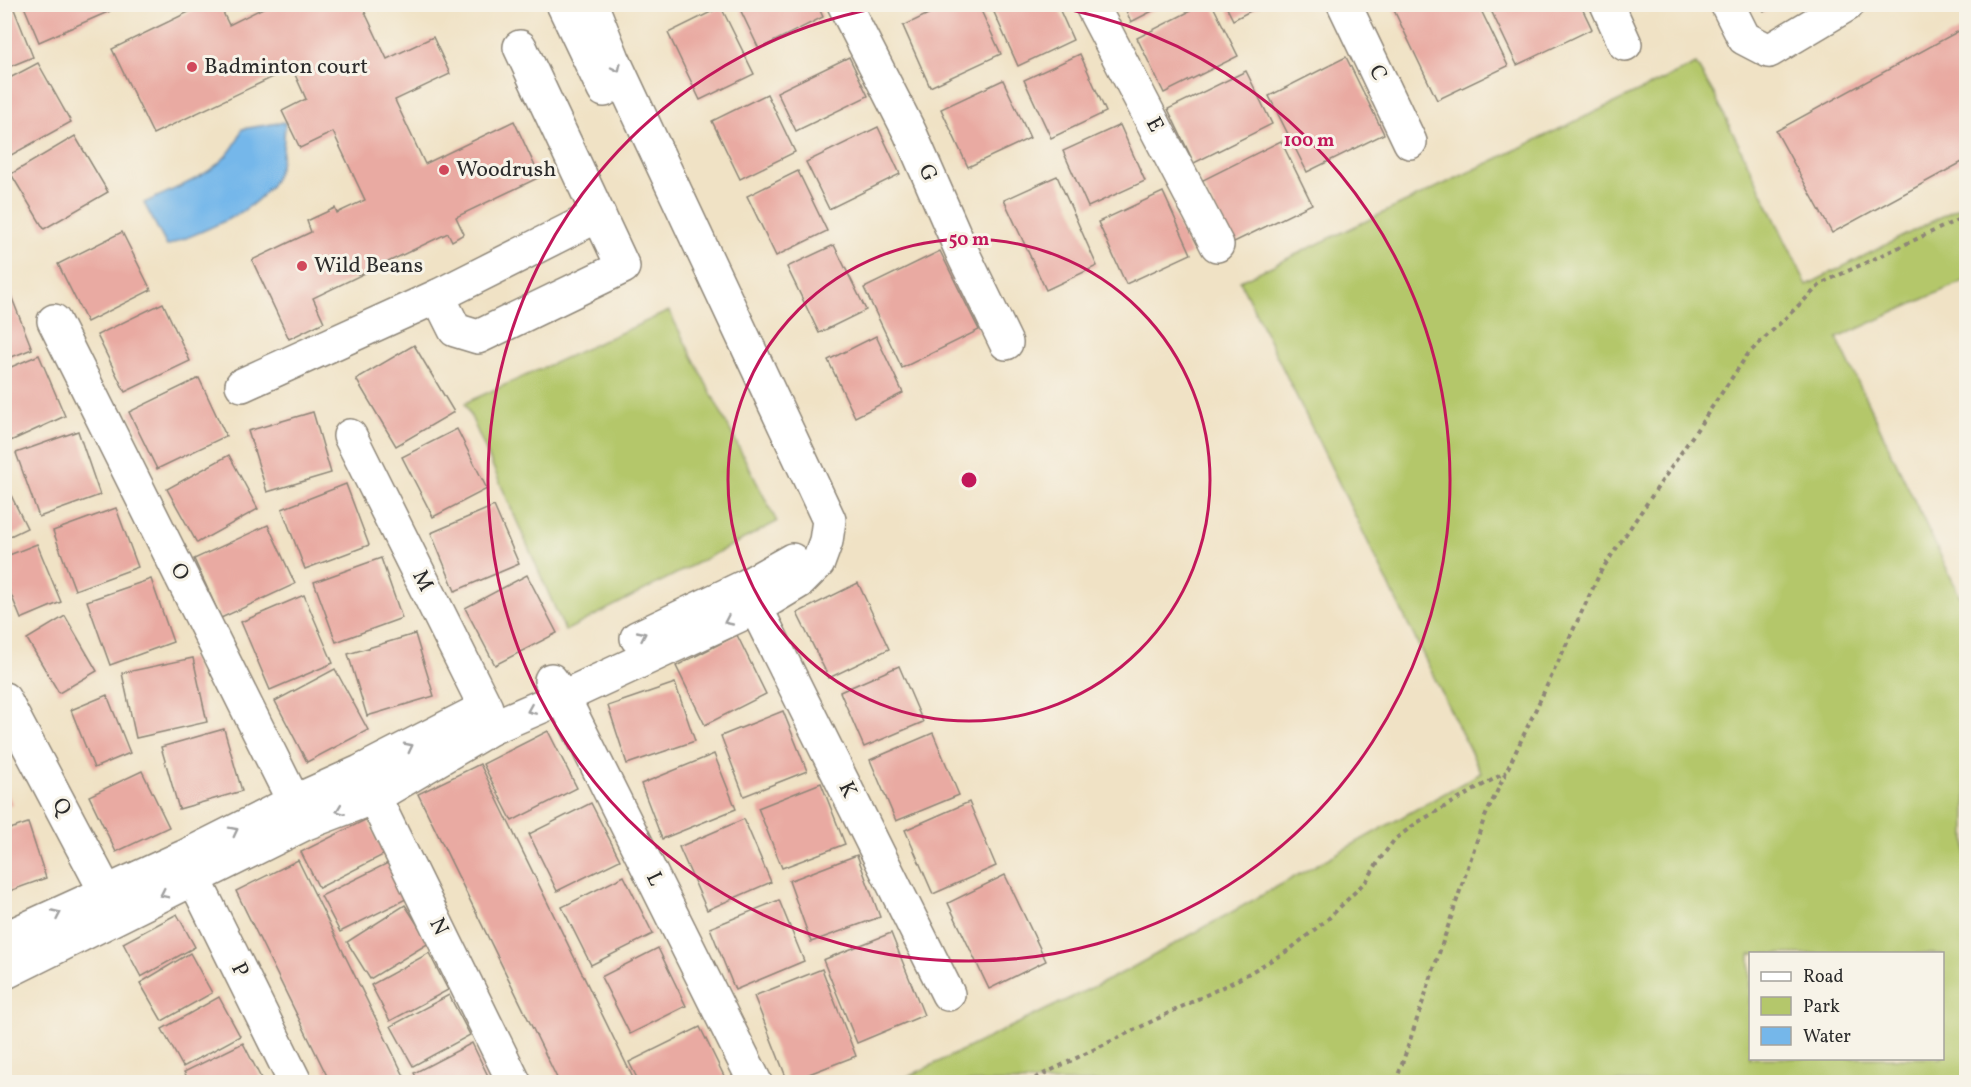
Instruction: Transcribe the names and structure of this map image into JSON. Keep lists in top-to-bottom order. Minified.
{"streets":{"street":["C","E","G","O","M","K","Q","L","N","P"]},"places":["Badminton court","Woodrush","Wild Beans"],"legend":["Road","Park","Water"],"rings":["100 m","50 m"]}
